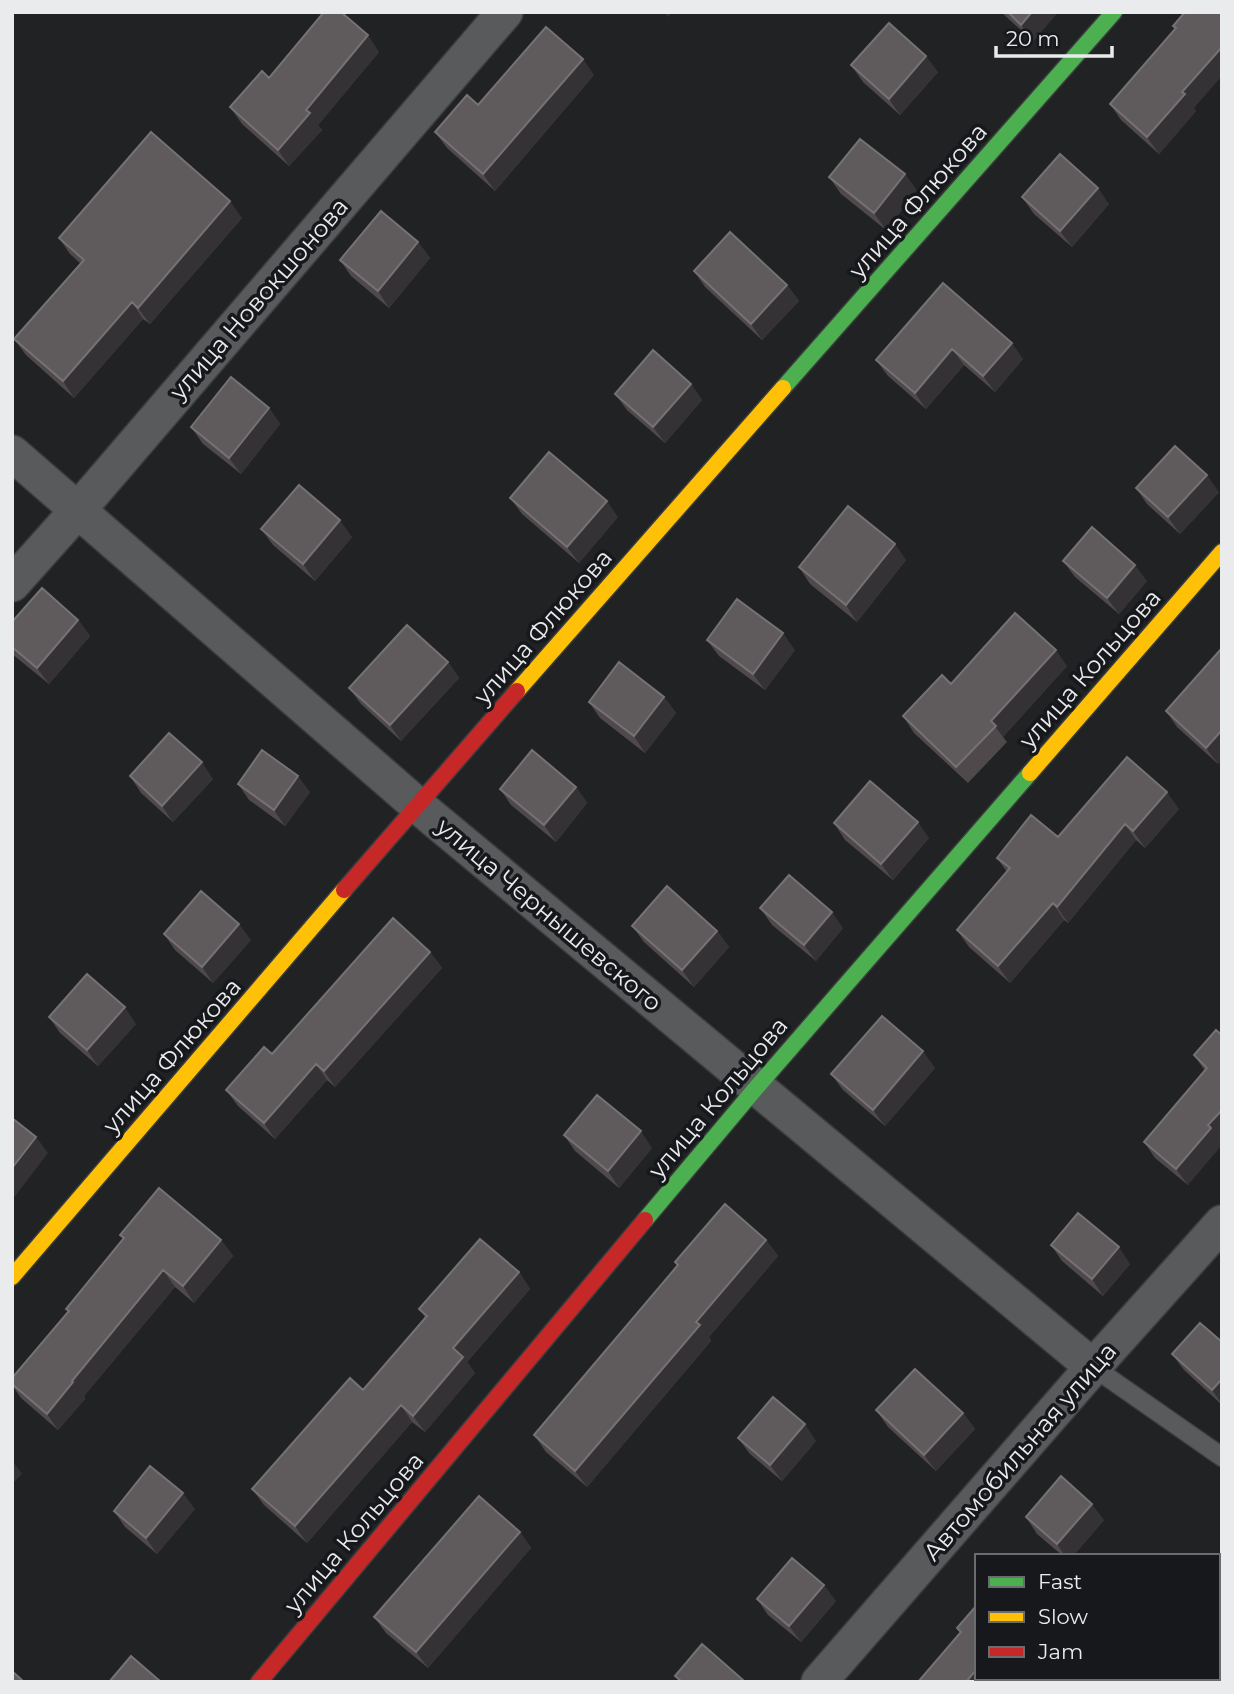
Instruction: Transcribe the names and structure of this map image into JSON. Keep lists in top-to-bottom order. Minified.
{"streets":{"street":["улица Флюкова","улица Новокшонова","улица Кольцова","улица Чернышевского","Автомобильная улица"]},"crossings":[["улица Флюкова","улица Чернышевского"],["улица Новокшонова","улица Чернышевского"],["улица Кольцова","улица Чернышевского"],["улица Чернышевского","Автомобильная улица"]],"legend":["Fast","Slow","Jam"],"scale_bar":"20 m"}
